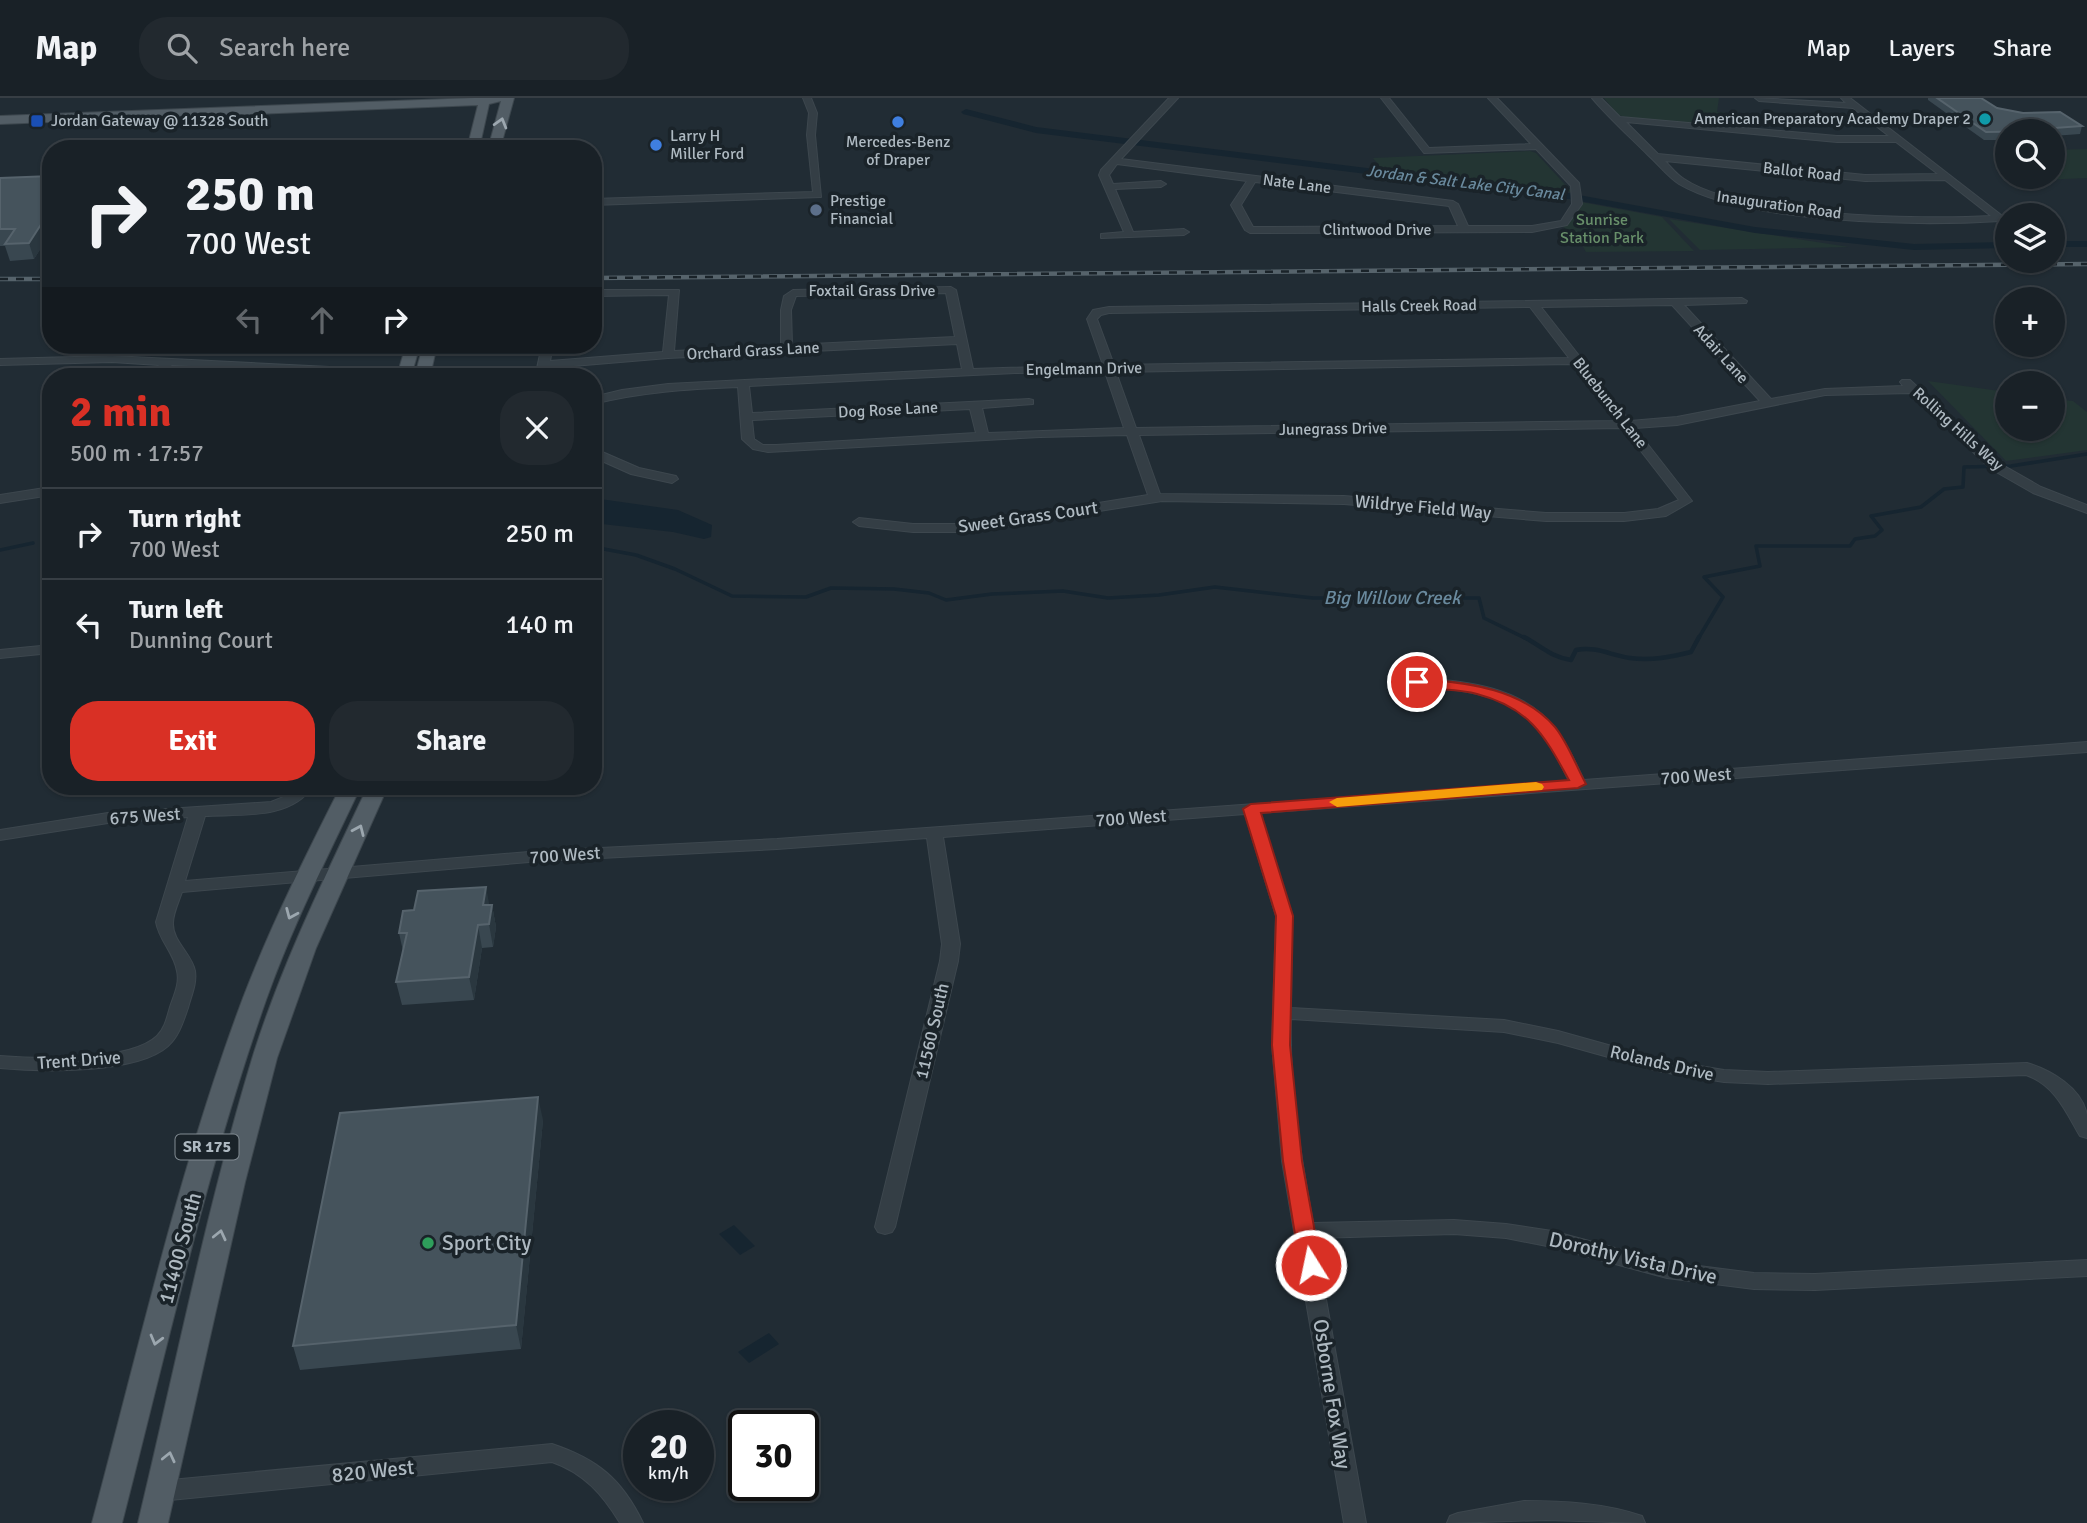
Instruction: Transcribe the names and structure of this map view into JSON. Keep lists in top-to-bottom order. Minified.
{"streets":{"main road":["SR 175","11400 South"],"street":["Ballot Road","Nate Lane","Inauguration Road","Clintwood Drive","Foxtail Grass Drive","Halls Creek Road","Orchard Grass Lane","Adair Lane","Engelmann Drive","Bluebunch Lane","Dog Rose Lane","Junegrass Drive","Rolling Hills Way","Wildrye Field Way","Sweet Grass Court","700 West","675 West","11560 South","Trent Drive","Rolands Drive","Dorothy Vista Drive","Osborne Fox Way","820 West"]},"crossings":[["Ballot Road","Inauguration Road"],["Nate Lane","Clintwood Drive"],["Foxtail Grass Drive","Orchard Grass Lane"],["Halls Creek Road","Adair Lane"],["Halls Creek Road","Engelmann Drive"],["Halls Creek Road","Bluebunch Lane"],["Adair Lane","Junegrass Drive"],["Engelmann Drive","Bluebunch Lane"],["Bluebunch Lane","Junegrass Drive"],["Bluebunch Lane","Wildrye Field Way"],["Dog Rose Lane","Junegrass Drive"],["Junegrass Drive","Rolling Hills Way"],["Wildrye Field Way","Sweet Grass Court"],["700 West","11560 South"],["700 West","Trent Drive"],["700 West","11400 South"],["700 West","Osborne Fox Way"],["675 West","Trent Drive"],["Rolands Drive","Osborne Fox Way"],["11400 South","820 West"],["Dorothy Vista Drive","Osborne Fox Way"]],"water":["Jordan & Salt Lake City Canal","Big Willow Creek"],"parks":["Sunrise Station Park"],"places":{"other":["American Preparatory Academy Draper 2","Mercedes-Benz of Draper","Larry H Miller Ford","Prestige Financial","Sport City"],"transit":["Jordan Gateway @ 11328 South"]},"page":{"header":"Map","search":"Search here","nav":["Map","Layers","Share"],"map_buttons":["+","−"],"turn":["250 m","700 West"],"heading":["2 min","500 m · 17:57"],"list":[{"name":"Turn right","note":"700 West","value":"250 m"},{"name":"Turn left","note":"Dunning Court","value":"140 m"}],"buttons":["Exit","Share"],"speed":"20 km/h","limit":"30"}}
